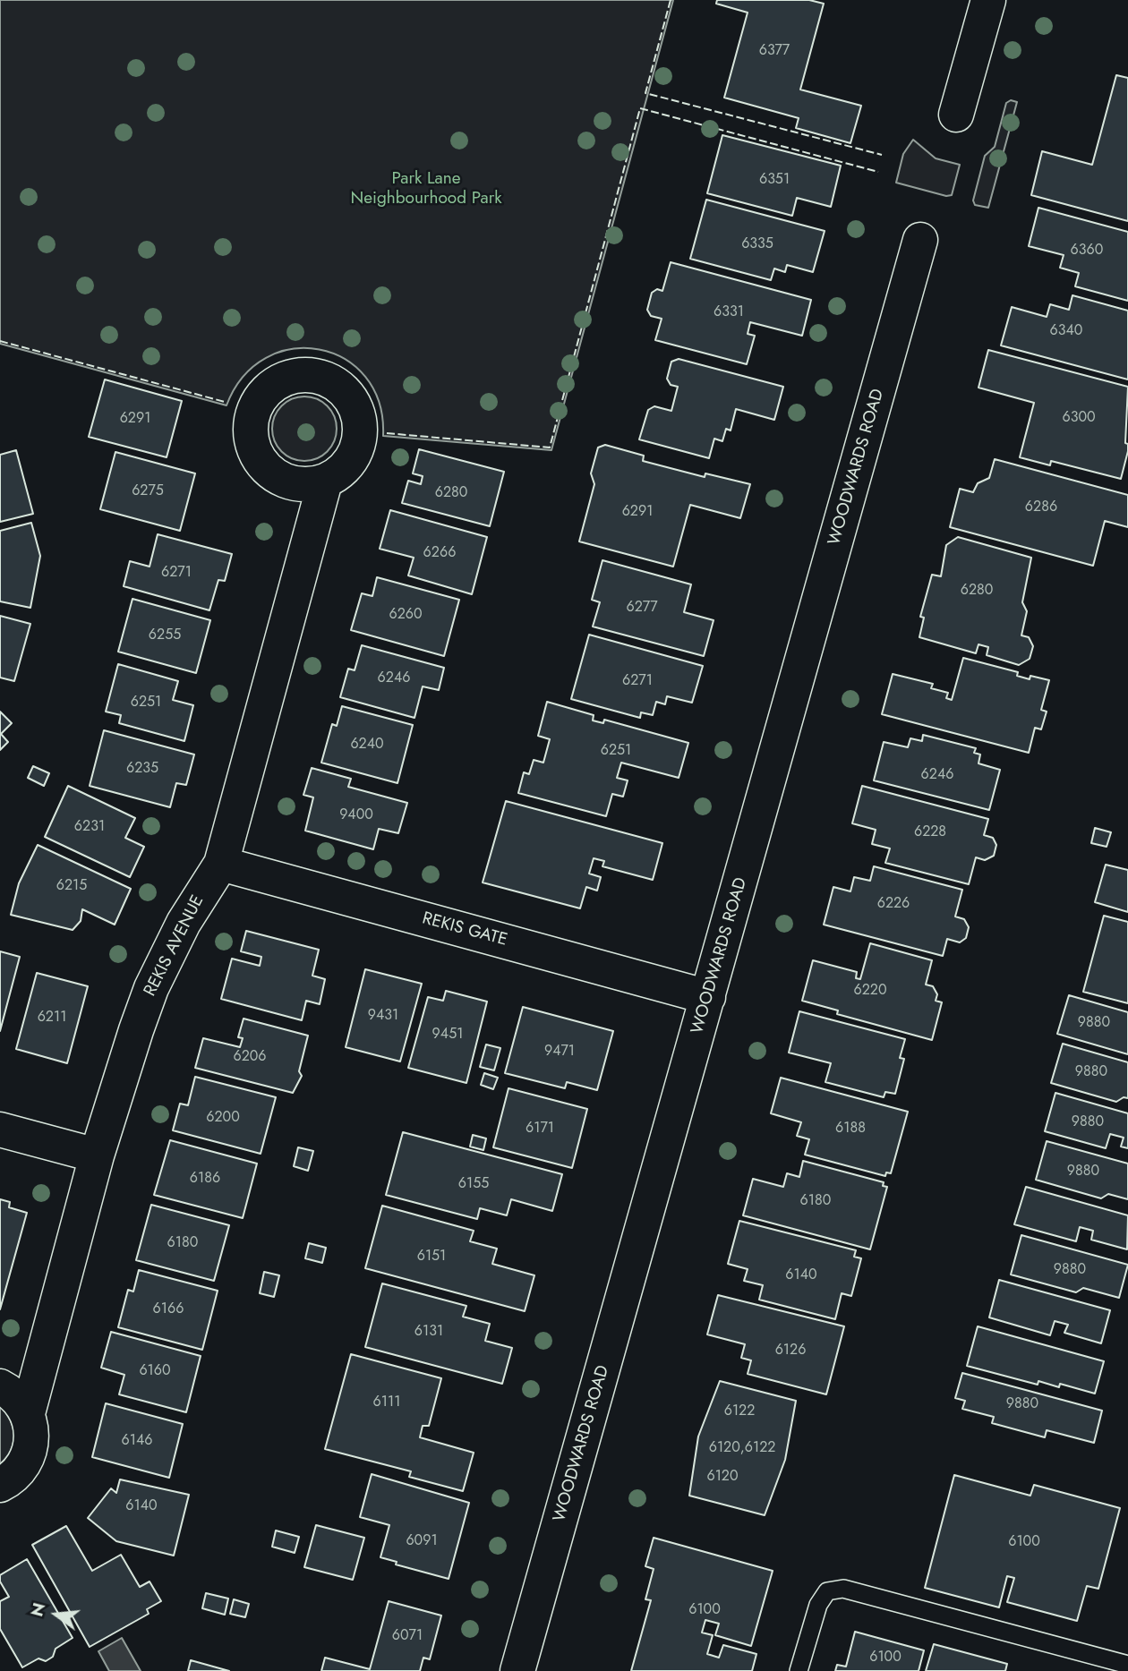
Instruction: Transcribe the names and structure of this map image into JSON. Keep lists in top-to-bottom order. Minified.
{"streets":{"street":["WOODWARDS ROAD","REKIS GATE","REKIS AVENUE"]},"crossings":[["WOODWARDS ROAD","REKIS GATE"],["REKIS GATE","REKIS AVENUE"]],"parks":["Park Lane Neighbourhood Park"],"house_numbers":["6377","6351","6335","6360","6331","6340","6300","6291","6275","6280","6286","6291","6266","6271","6280","6277","6260","6255","6246","6271","6251","6240","6251","6235","6246","9400","6231","6228","6215","6226","6220","9431","6211","9880","9451","9471","6206","9880","6200","9880","6171","6188","9880","6186","6155","6180","6180","6151","9880","6140","6166","6131","6126","6160","6111","9880","6122","6146","6120,6122","6120","6140","6091","6100","6100","6071","6100"],"north":"left"}
